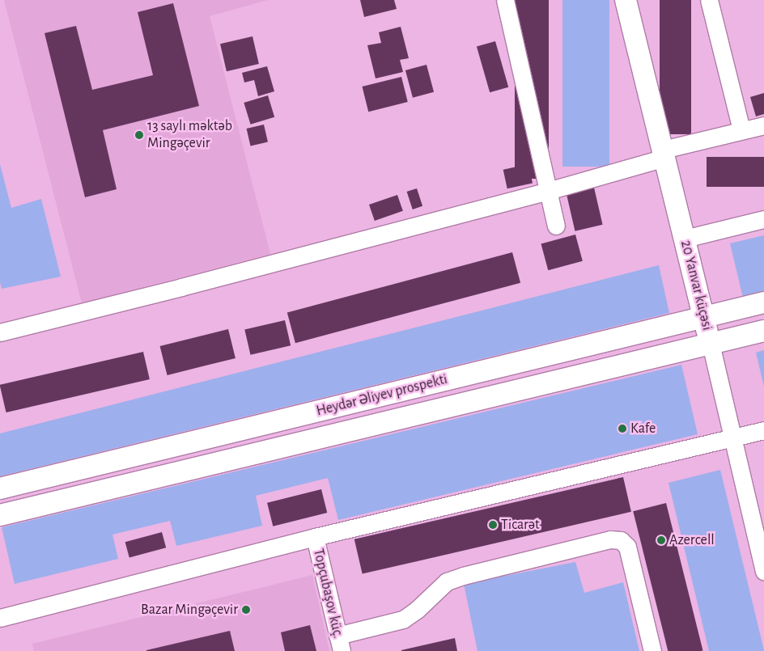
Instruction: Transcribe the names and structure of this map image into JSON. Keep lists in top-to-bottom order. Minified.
{"streets":{"main road":["20 Yanvar küçəsi","Heydər Əliyev prospekti"],"street":["Topçubaşov küç."]},"crossings":[["20 Yanvar küçəsi","Heydər Əliyev prospekti"]],"places":["13 saylı məktəb Mingəçevir","Kafe","Ticarət","Azercell","Bazar Mingəçevir"]}
